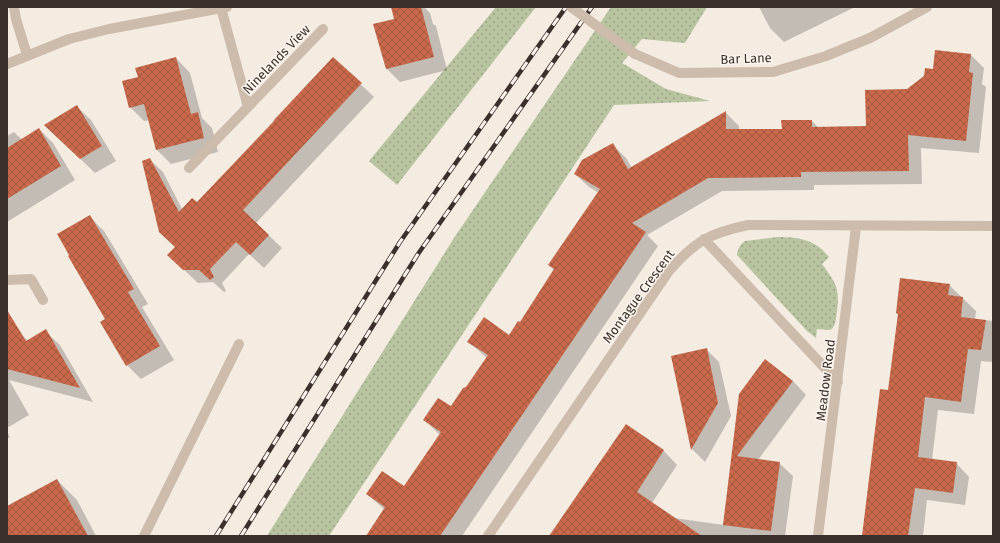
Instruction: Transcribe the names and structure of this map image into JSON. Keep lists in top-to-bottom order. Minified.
{"streets":{"street":["Bar Lane","Ninelands View","Montague Crescent","Meadow Road"]},"crossings":[["Montague Crescent","Meadow Road"]]}
